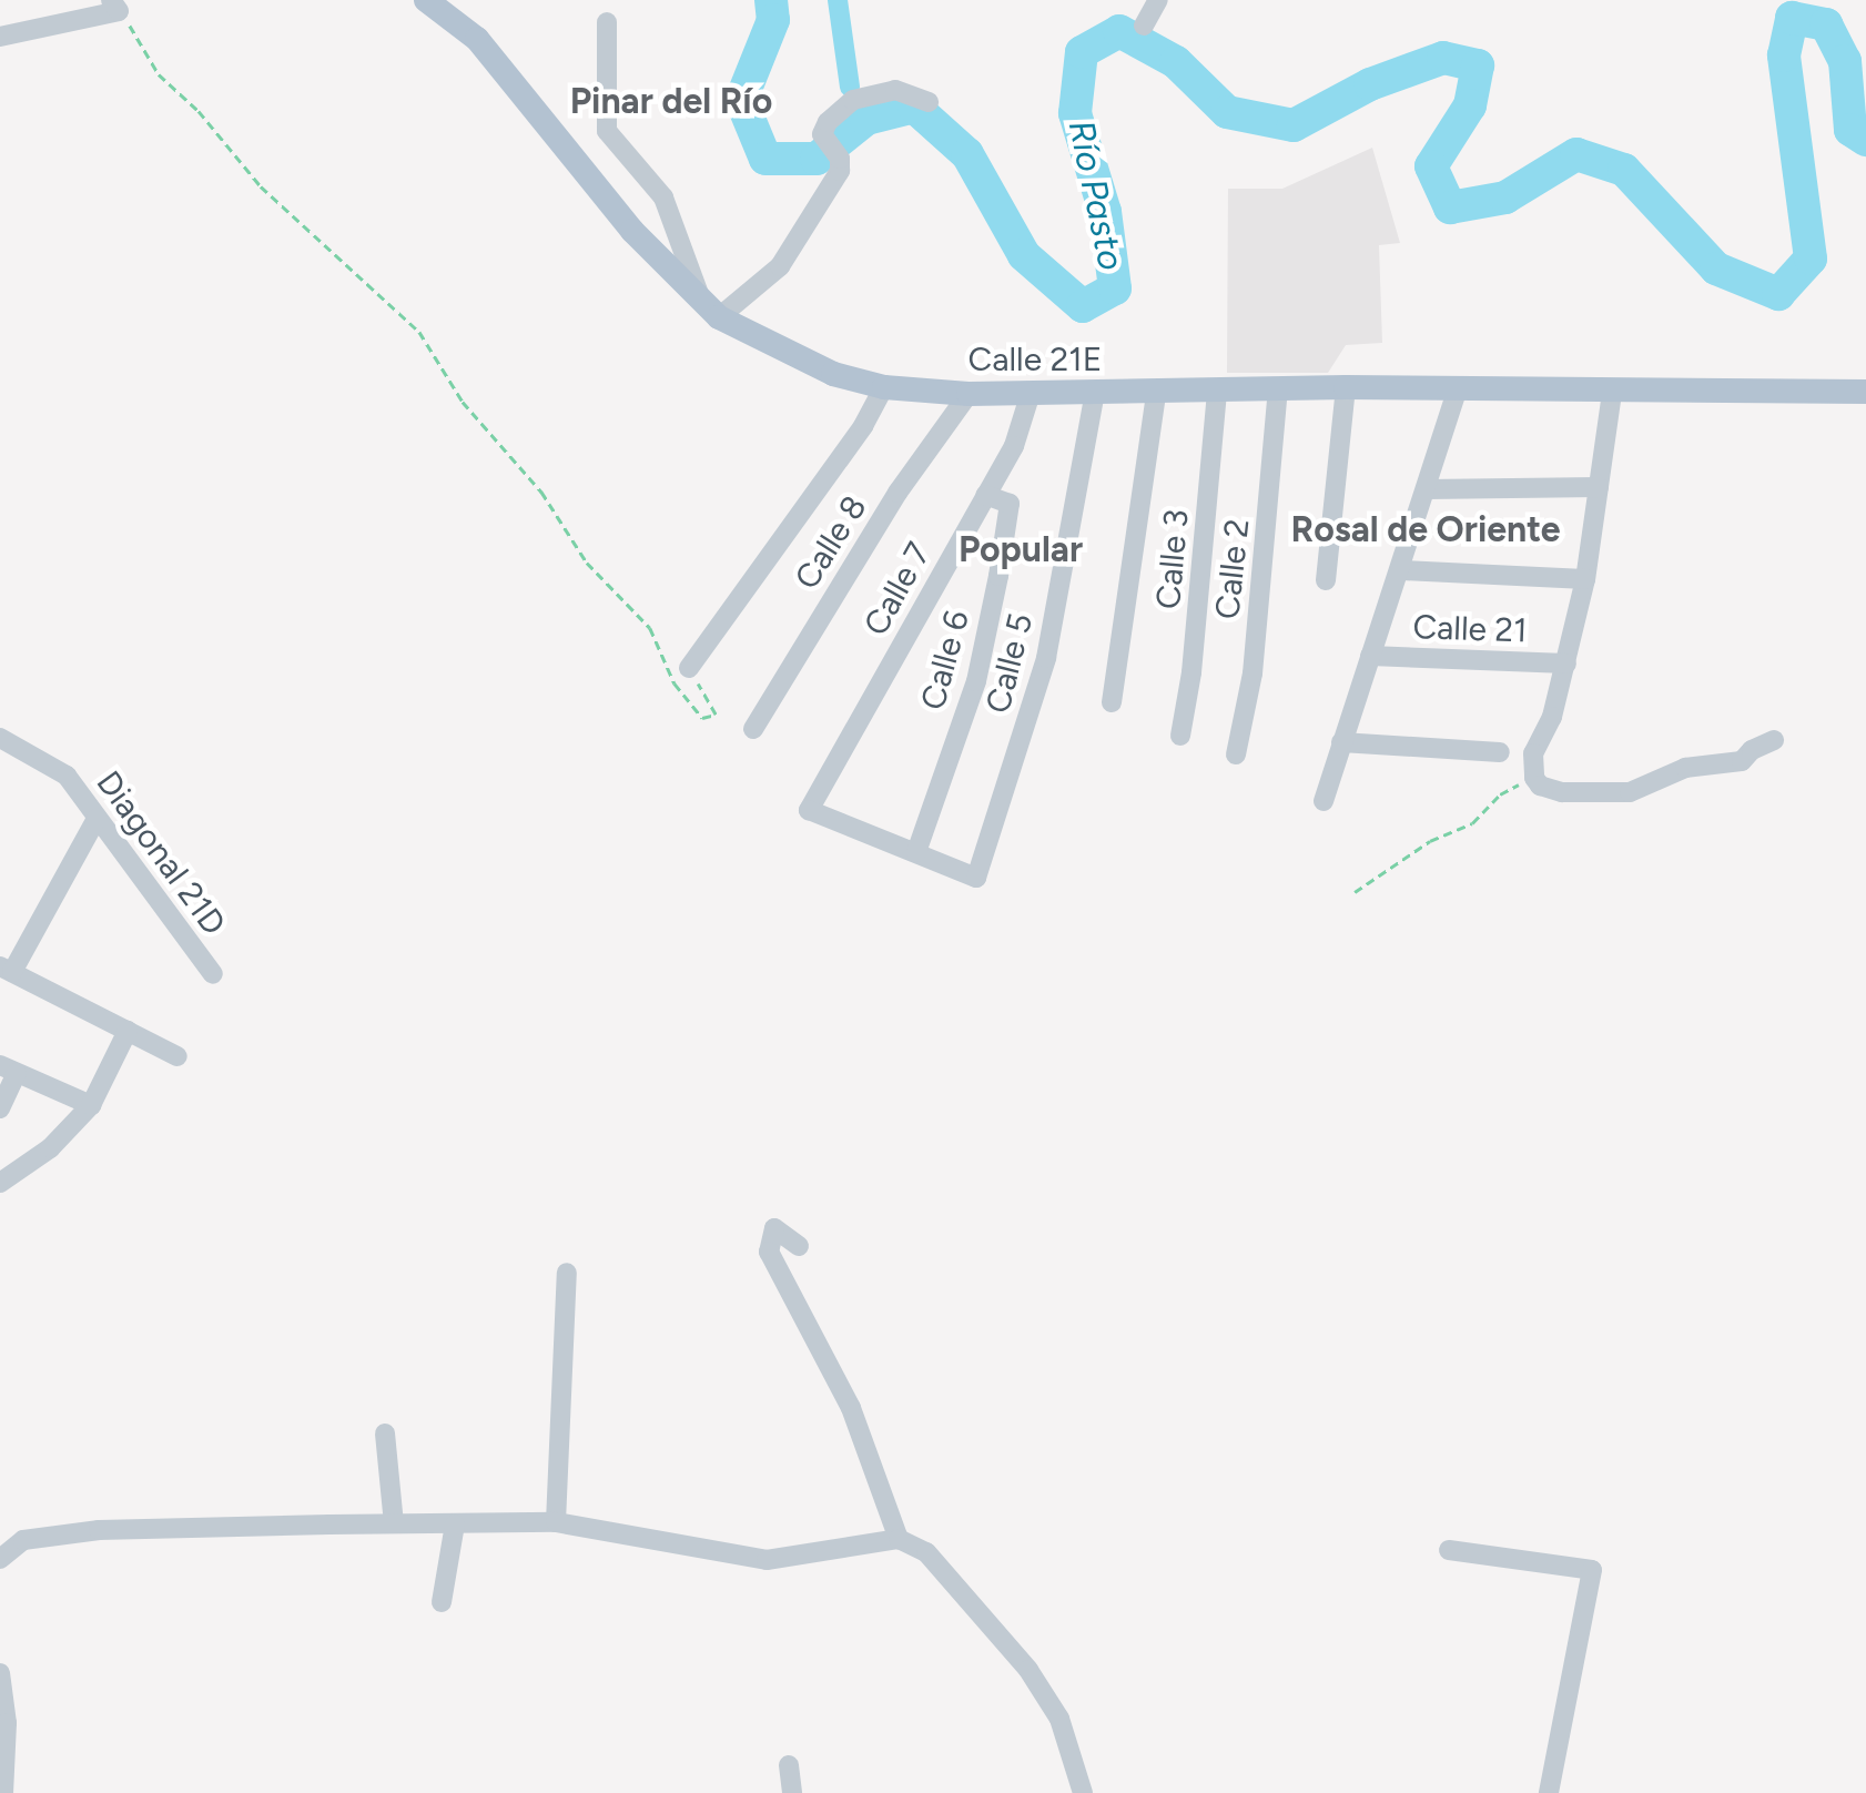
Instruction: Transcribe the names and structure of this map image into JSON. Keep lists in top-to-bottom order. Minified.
{"streets":{"main road":["Calle 21E"],"street":["Calle 8","Calle 3","Calle 2","Calle 7","Calle 21","Calle 6","Calle 5","Diagonal 21D"]},"crossings":[["Calle 21E","Calle 8"],["Calle 21E","Calle 3"],["Calle 21E","Calle 2"],["Calle 21E","Calle 7"],["Calle 21E","Calle 5"],["Calle 7","Calle 6"],["Calle 7","Calle 5"],["Calle 6","Calle 5"]],"districts":["Pinar del Río","Rosal de Oriente","Popular"],"water":["Río Pasto"]}
